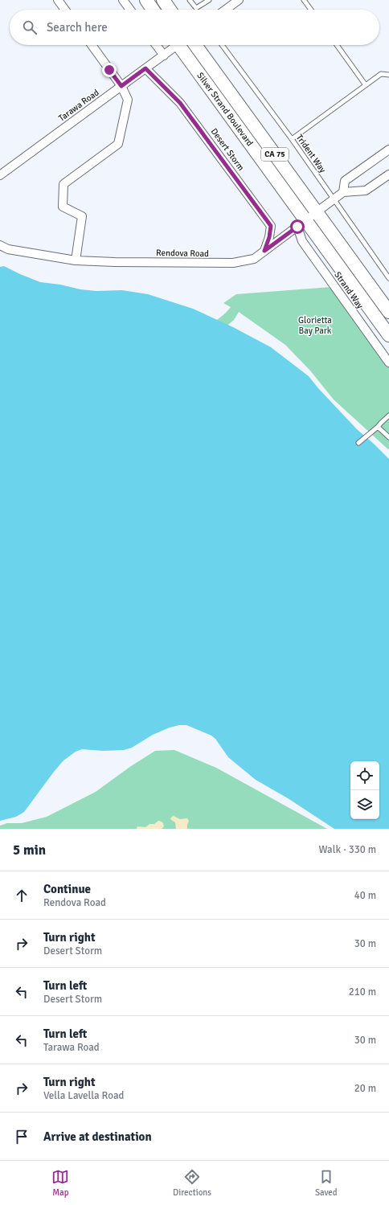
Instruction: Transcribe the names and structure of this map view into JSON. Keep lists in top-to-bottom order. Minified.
{"streets":{"highway":["Silver Strand Boulevard","CA 75"],"street":["Tarawa Road","Desert Storm","Rendova Road","Strand Way"],"lane":["Trident Way"]},"crossings":[["Tarawa Road","Desert Storm"],["Silver Strand Boulevard","Rendova Road"],["Silver Strand Boulevard","Strand Way"],["Desert Storm","Rendova Road"],["Trident Way","Rendova Road"],["Rendova Road","Strand Way"]],"parks":["Glorietta Bay Park"],"page":{"search":"Search here","heading":["5 min","Walk · 330 m"],"list":[["Continue","Rendova Road","40 m"],["Turn right","Desert Storm","30 m"],["Turn left","Desert Storm","210 m"],["Turn left","Tarawa Road","30 m"],["Turn right","Vella Lavella Road","20 m"],"Arrive at destination"],"nav":["Map","Directions","Saved"]}}
